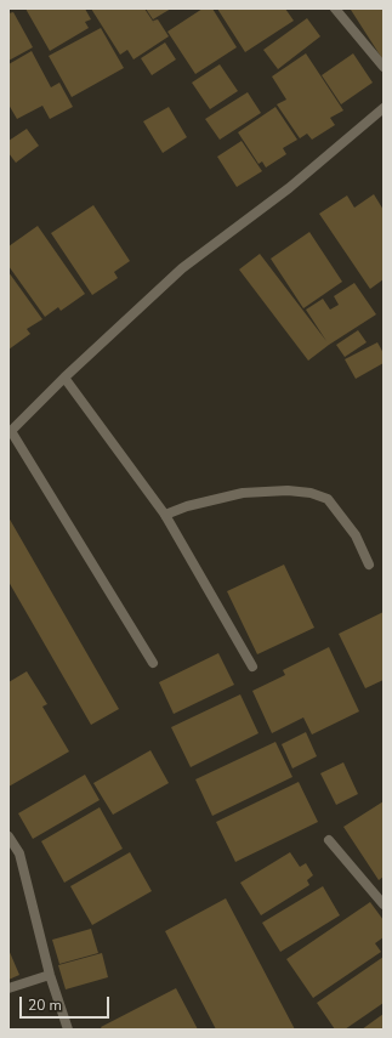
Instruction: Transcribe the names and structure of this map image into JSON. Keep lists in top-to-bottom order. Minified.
{"scale_bar":"20 m"}
